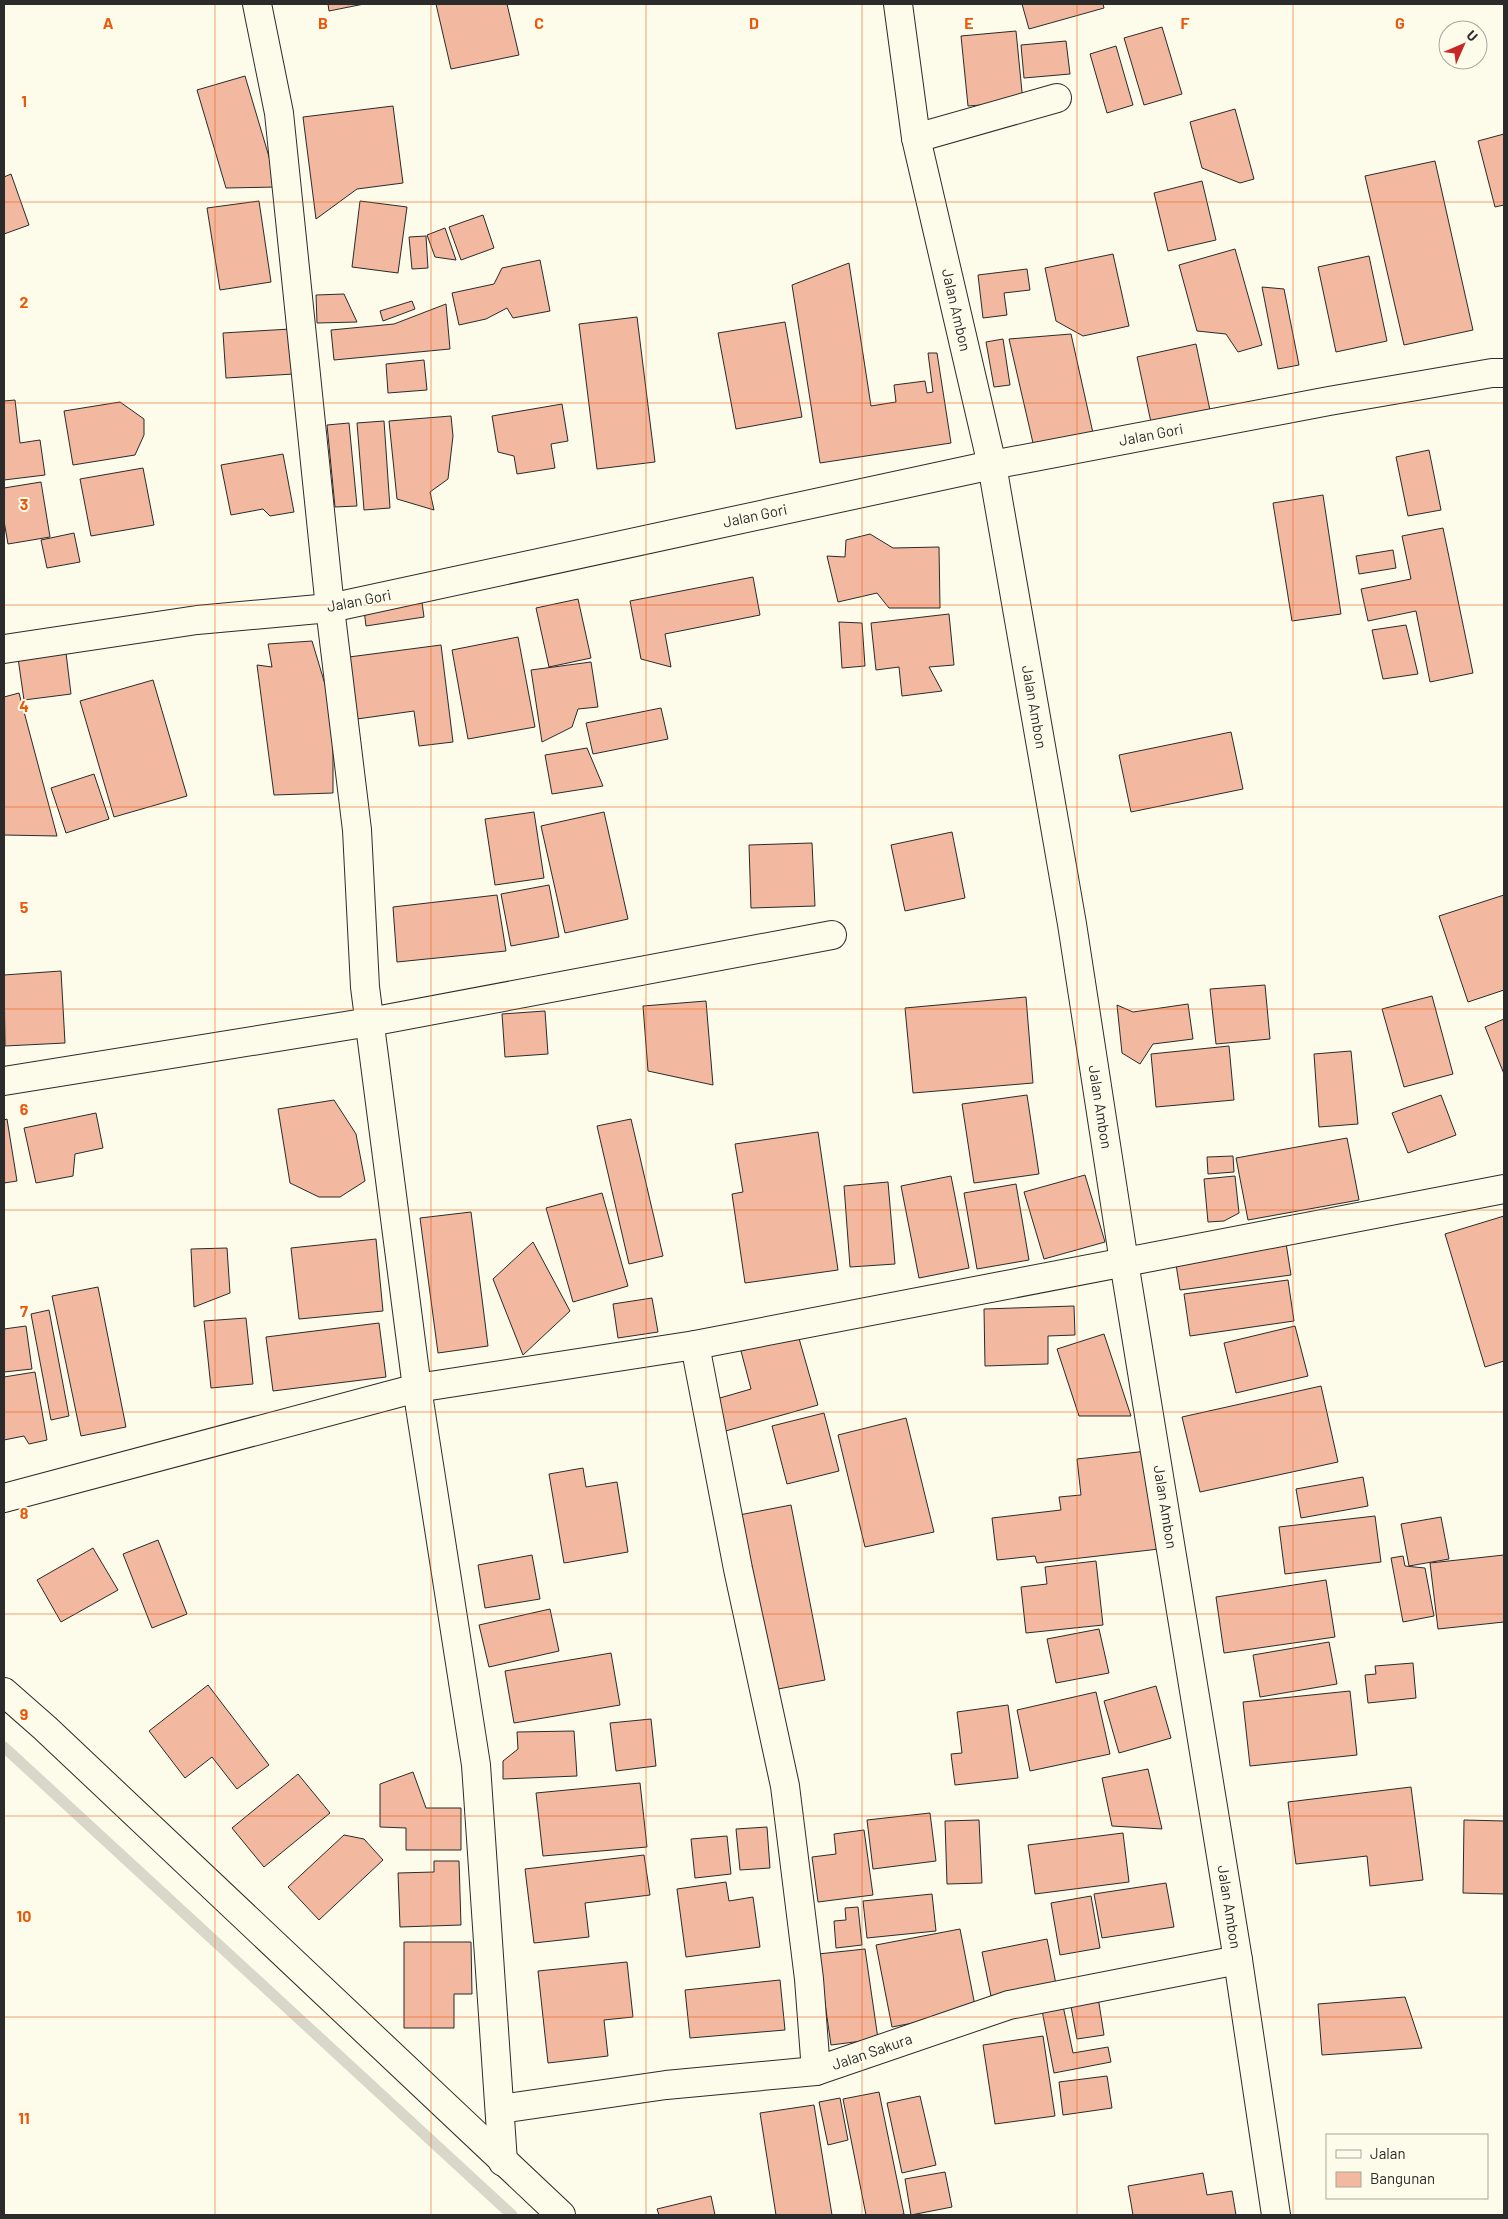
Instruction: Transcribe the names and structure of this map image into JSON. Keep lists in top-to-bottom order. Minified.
{"streets":{"street":["Jalan Ambon","Jalan Gori","Jalan Sakura"]},"crossings":[["Jalan Ambon","Jalan Gori"],["Jalan Ambon","Jalan Sakura"]],"legend":["Jalan","Bangunan"],"north":"top right","grid":{"columns":["A","B","C","D","E","F","G"],"rows":["1","2","3","4","5","6","7","8","9","10","11"]}}
